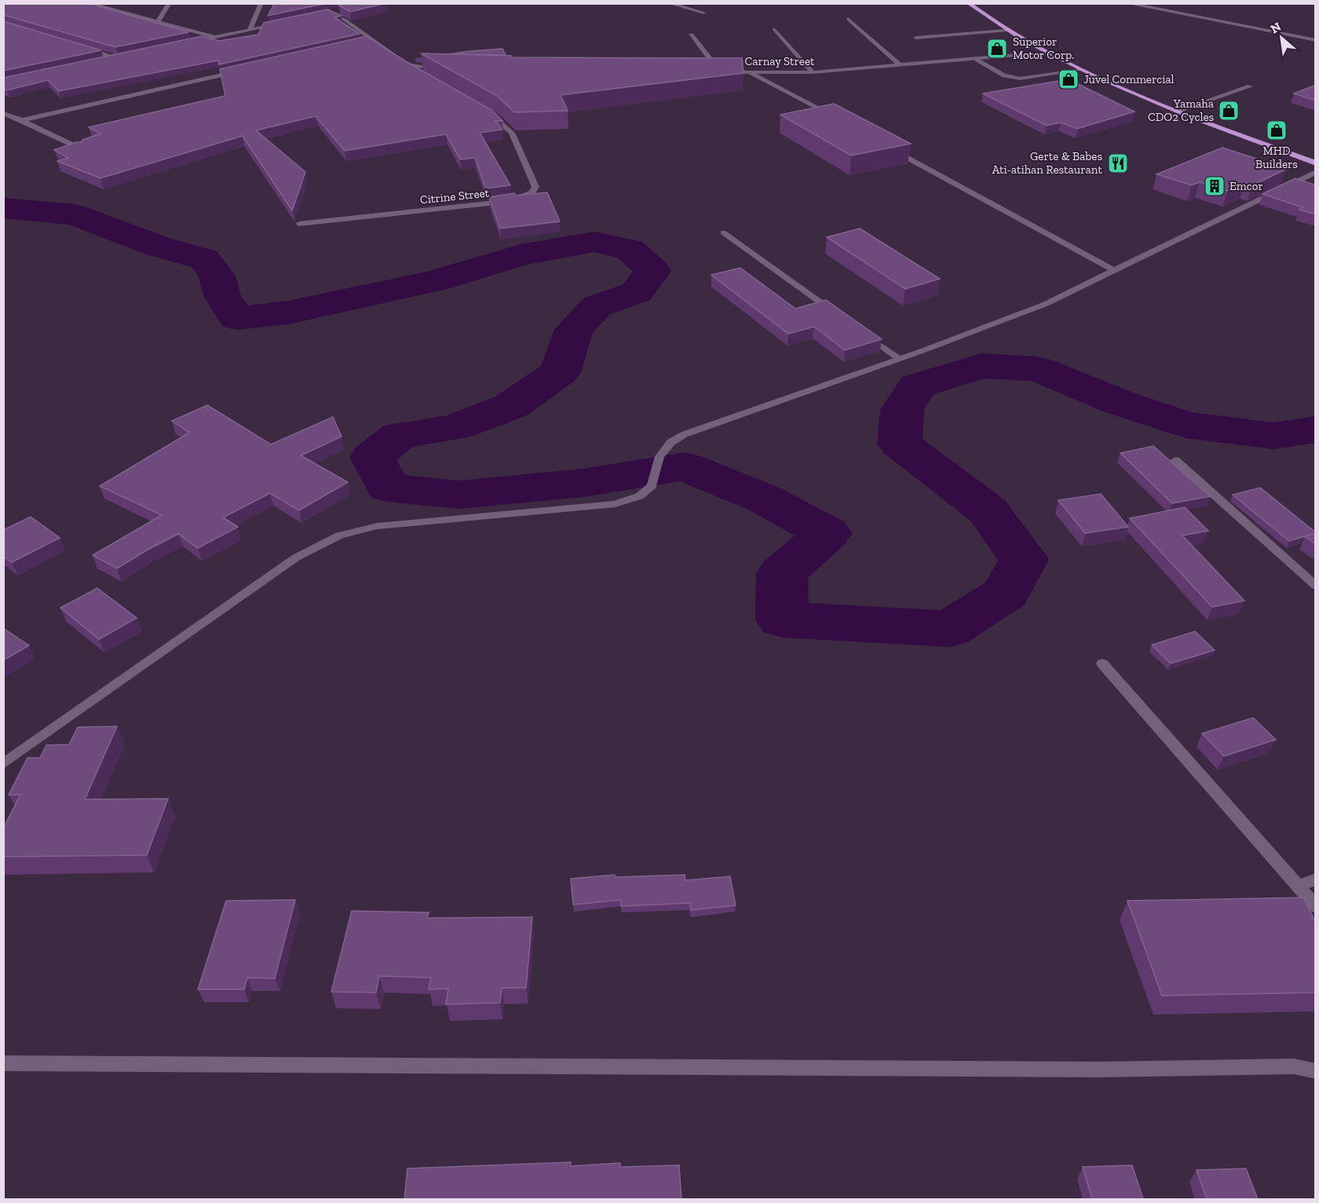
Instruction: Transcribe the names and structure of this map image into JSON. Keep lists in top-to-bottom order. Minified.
{"streets":{"street":["Carnay Street","Citrine Street"]},"places":{"shop":["Superior Motor Corp.","Juvel Commercial","Yamaha CDO2 Cycles","MHD Builders"],"restaurant":["Gerte & Babes Ati-atihan Restaurant"],"building":["Emcor"]},"north":"top left"}
